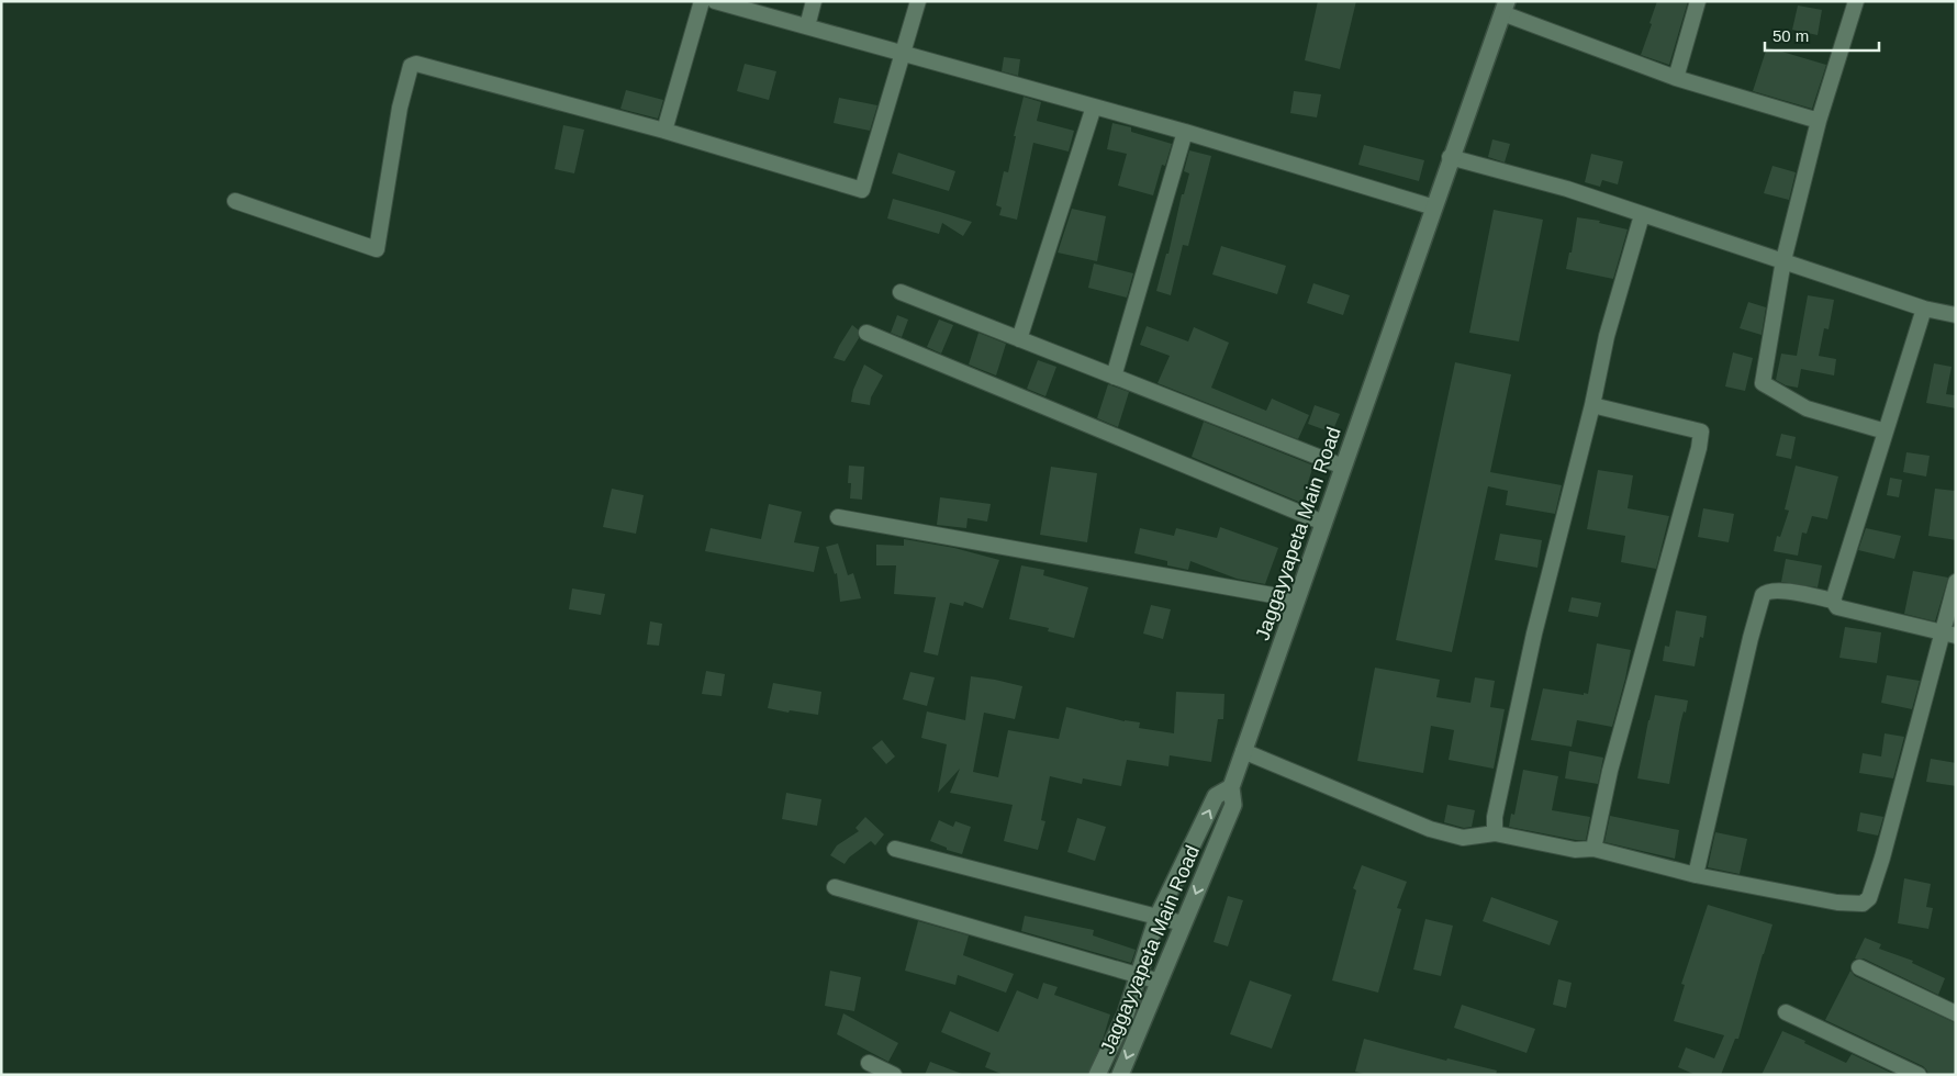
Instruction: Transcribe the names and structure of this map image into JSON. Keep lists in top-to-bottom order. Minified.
{"streets":{"main road":["Jaggayyapeta Main Road"]},"scale_bar":"50 m"}
